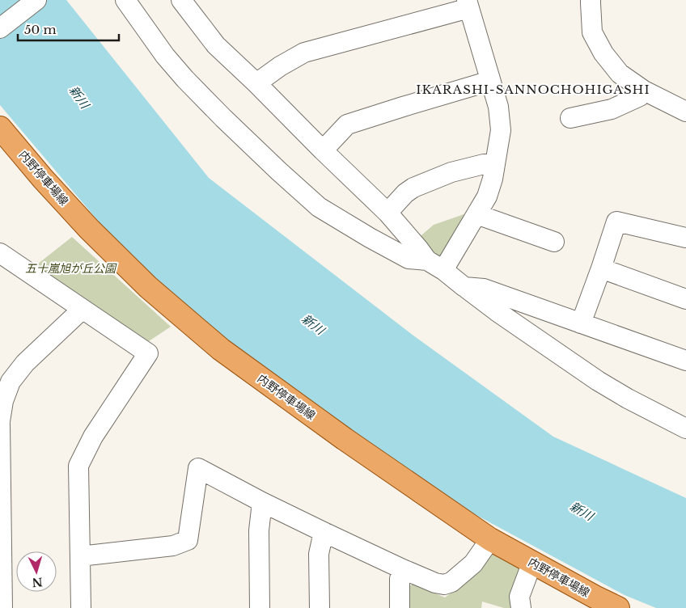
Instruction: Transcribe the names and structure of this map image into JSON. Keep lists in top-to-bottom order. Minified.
{"streets":{"main road":["内野停車場線"]},"districts":["IKARASHI-SANNOCHOHIGASHI"],"water":["新川"],"parks":["五十嵐旭が丘公園"],"scale_bar":"50 m","north":"bottom"}
